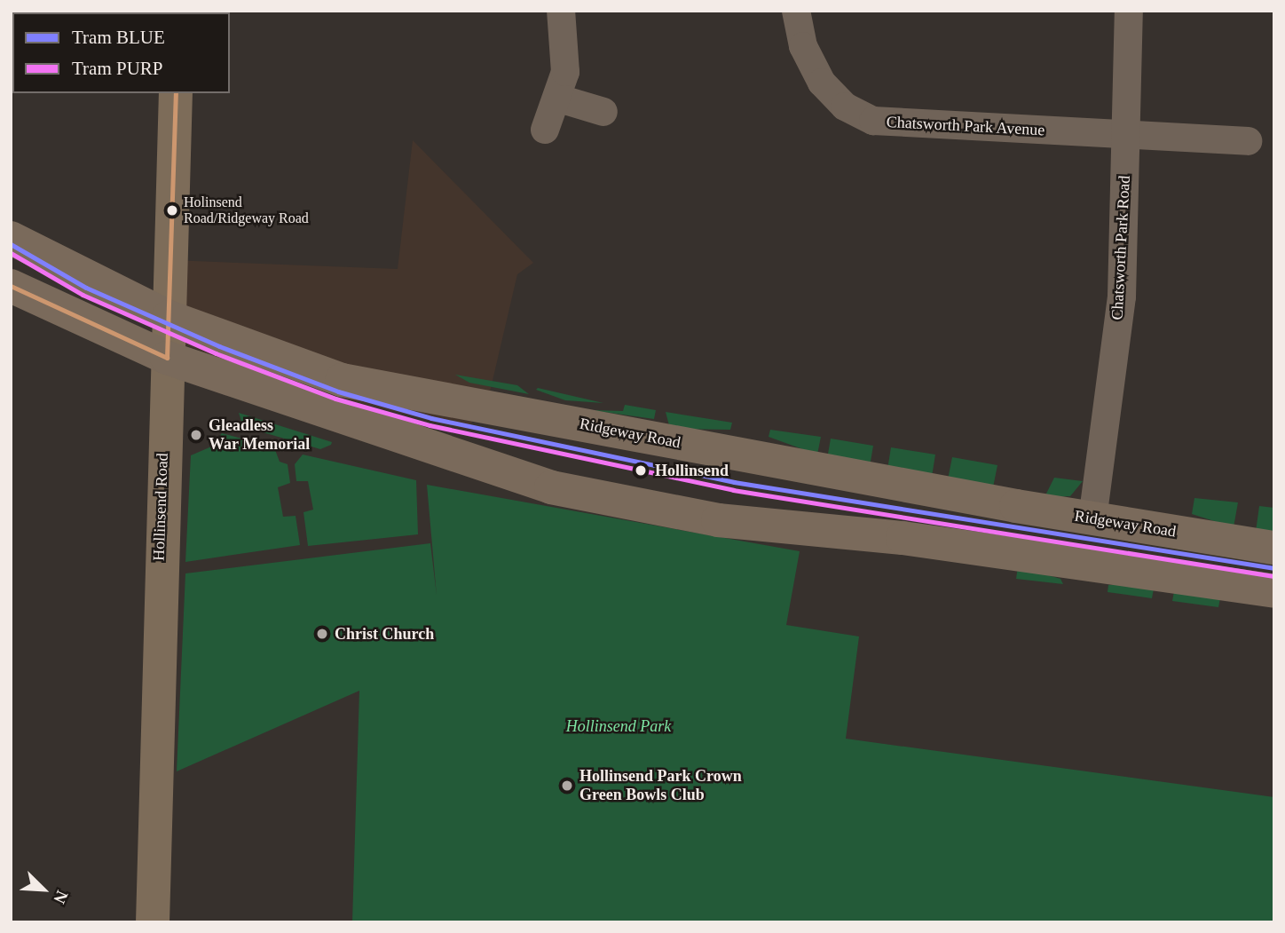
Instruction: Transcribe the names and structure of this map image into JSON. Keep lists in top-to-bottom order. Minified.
{"streets":{"highway":["Ridgeway Road"],"main road":["Hollinsend Road"],"street":["Chatsworth Park Avenue","Chatsworth Park Road"]},"crossings":[["Chatsworth Park Avenue","Chatsworth Park Road"],["Chatsworth Park Road","Ridgeway Road"],["Ridgeway Road","Hollinsend Road"]],"parks":["Hollinsend Park"],"places":["Holinsend Road/Ridgeway Road","Gleadless War Memorial","Hollinsend","Christ Church","Hollinsend Park Crown Green Bowls Club"],"lines":["tram line BLUE","tram line PURP"],"legend":["Tram BLUE","Tram PURP"],"north":"bottom right"}
